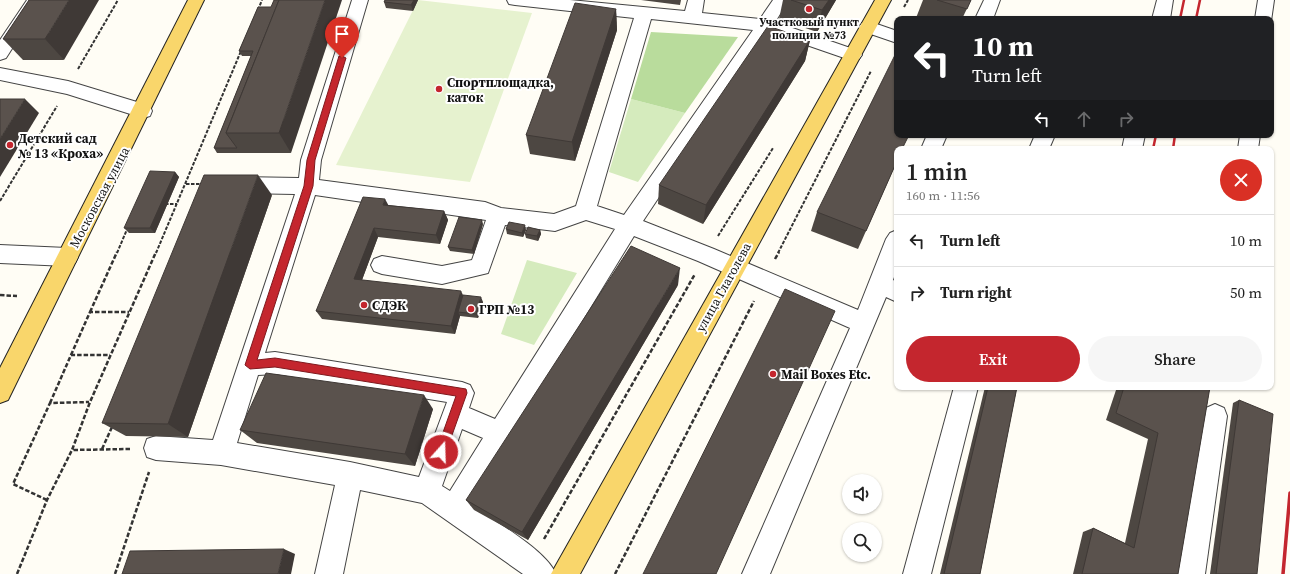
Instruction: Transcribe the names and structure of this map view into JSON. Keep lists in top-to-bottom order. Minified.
{"streets":{"main road":["Московская улица","улица Глаголева"]},"places":["Участковый пункт полиции №73","Спортплощадка, каток","Детский сад № 13 «Кроха»","СДЭК","ГРП №13","Mail Boxes Etc."],"page":{"turn":["10 m","Turn left"],"heading":["1 min","160 m · 11:56"],"list":[{"name":"Turn left","value":"10 m"},{"name":"Turn right","value":"50 m"}],"buttons":["Exit","Share"]}}
